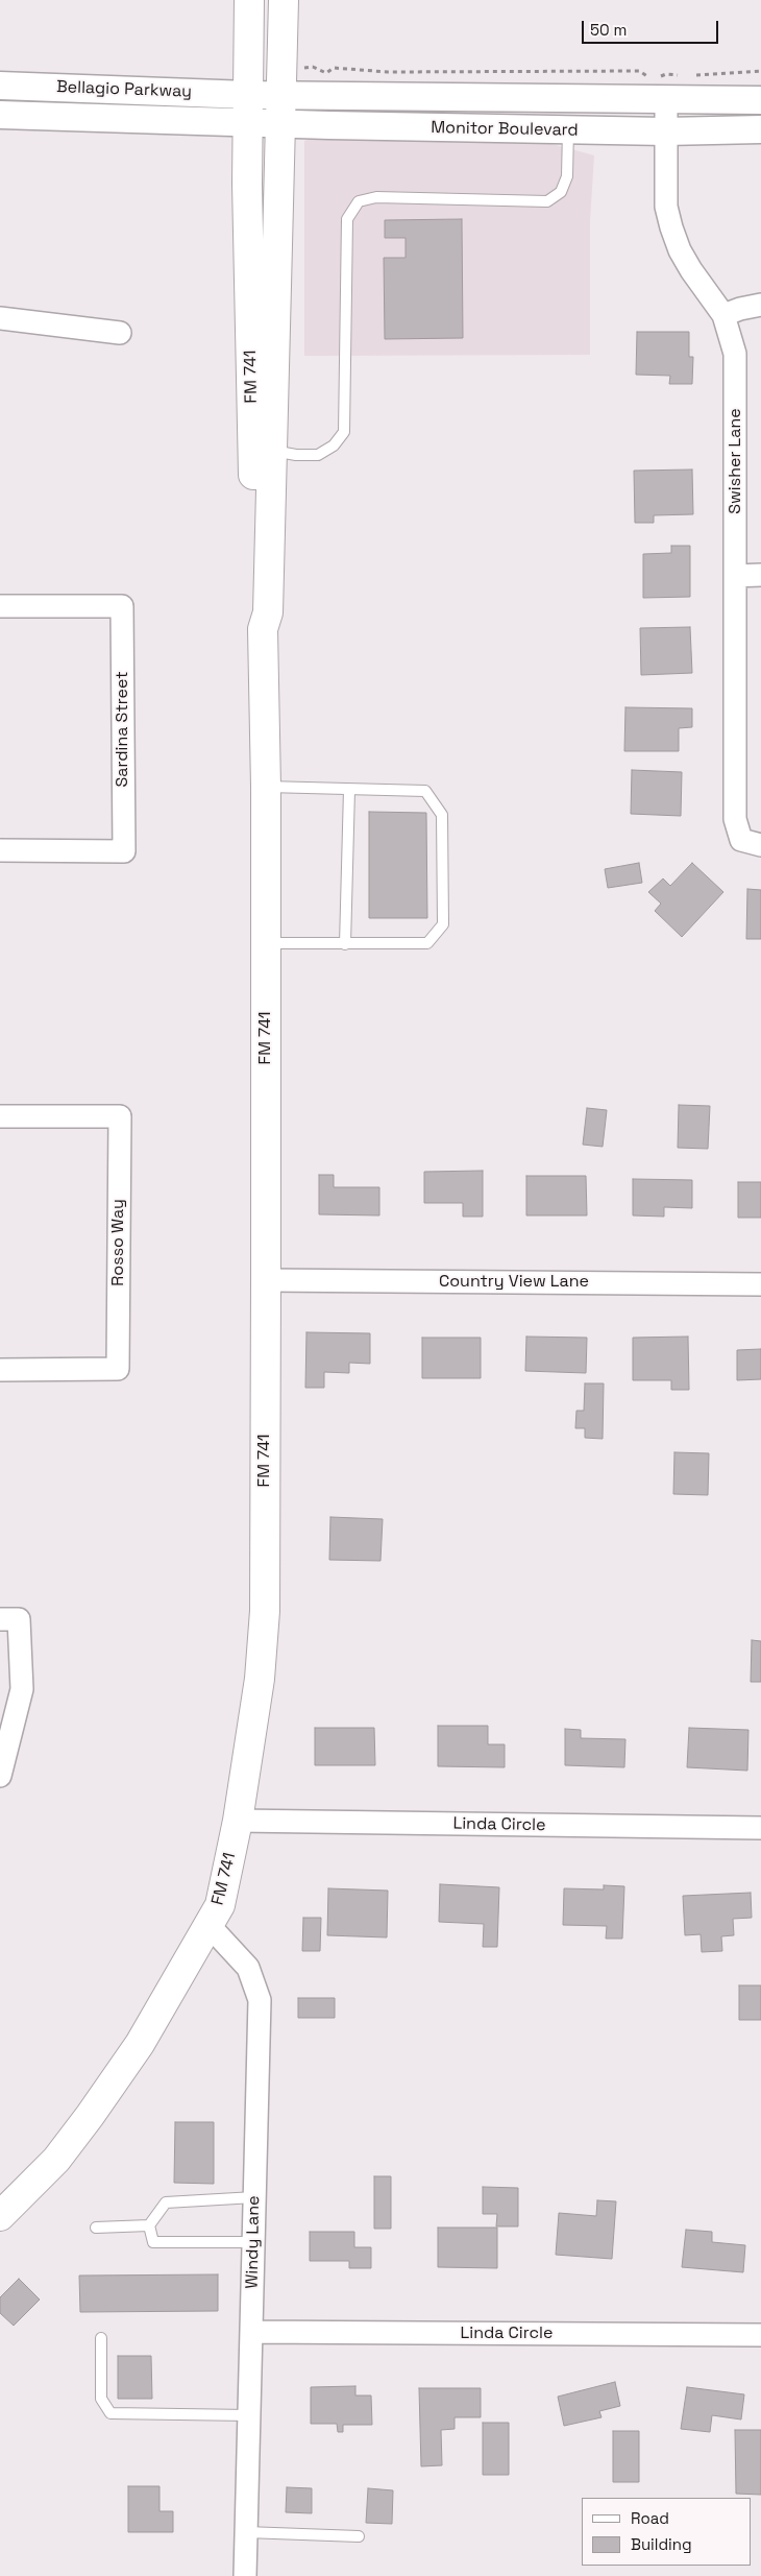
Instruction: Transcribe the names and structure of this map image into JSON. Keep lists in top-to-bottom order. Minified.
{"streets":{"main road":["FM 741"],"street":["Bellagio Parkway","Monitor Boulevard","Swisher Lane","Sardina Street","Rosso Way","Country View Lane","Linda Circle","Windy Lane"]},"crossings":[["Bellagio Parkway","Monitor Boulevard"],["Bellagio Parkway","FM 741"],["Monitor Boulevard","FM 741"],["Monitor Boulevard","Swisher Lane"],["FM 741","Country View Lane"],["FM 741","Linda Circle"],["FM 741","Windy Lane"],["Linda Circle","Windy Lane"]],"legend":["Road","Building"],"scale_bar":"50 m"}
